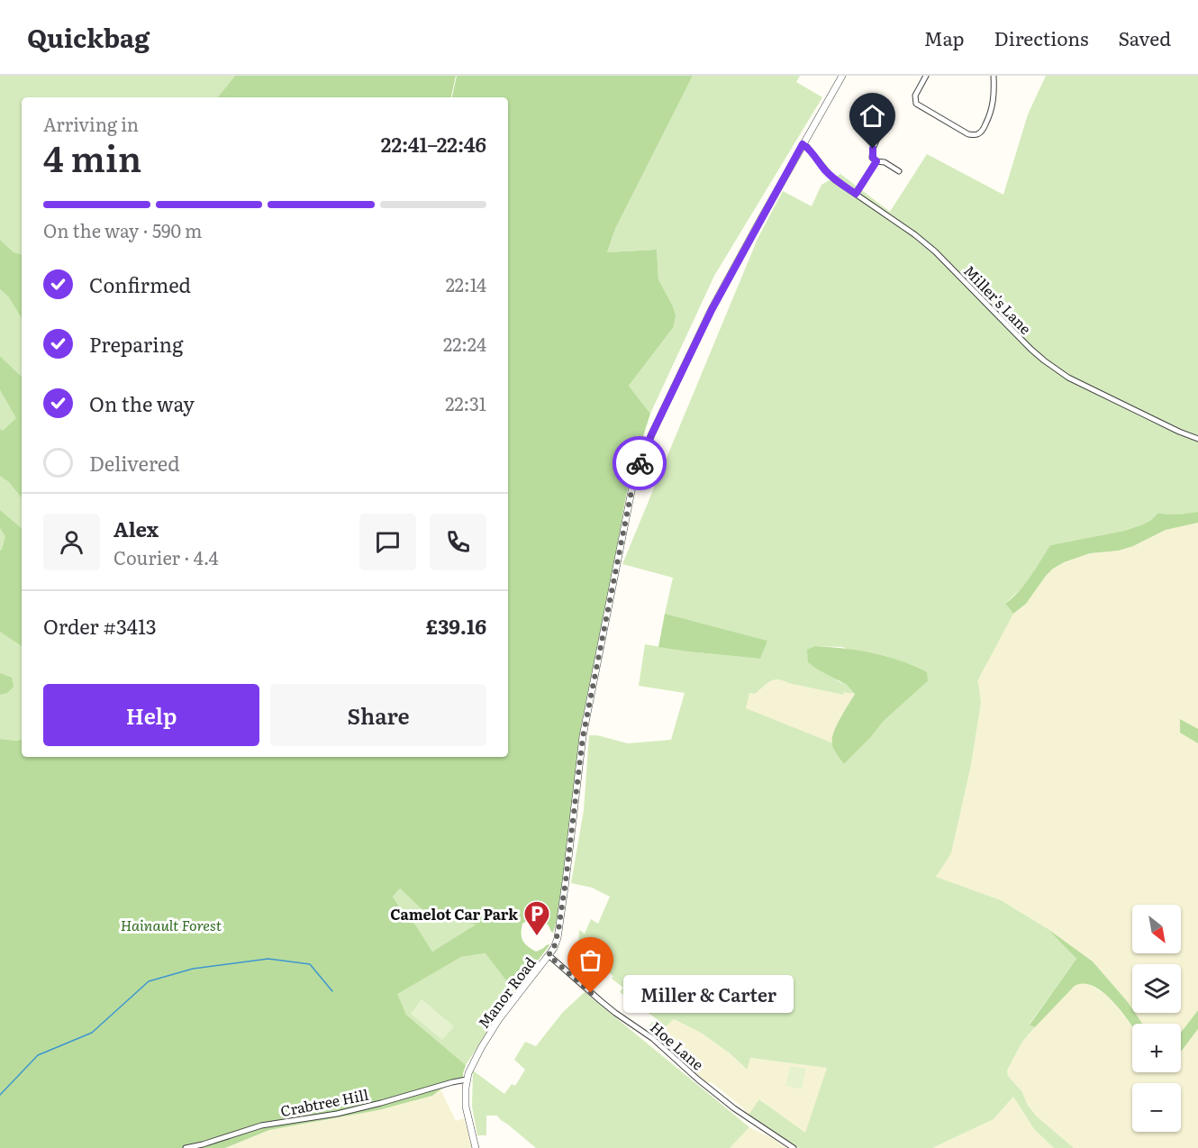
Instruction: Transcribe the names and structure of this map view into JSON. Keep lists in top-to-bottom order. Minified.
{"streets":{"street":["Miller's Lane","Manor Road","Hoe Lane","Crabtree Hill"]},"crossings":[["Miller's Lane","Manor Road"],["Manor Road","Hoe Lane"],["Manor Road","Crabtree Hill"]],"parks":["Hainault Forest"],"places":{"parking":["Camelot Car Park"],"other":["Miller & Carter"]},"north":"bottom right","page":{"header":"Quickbag","nav":["Map","Directions","Saved"],"heading":["4 min","Arriving in","22:41–22:46"],"panel":["Alex","Courier · 4.4","Order #3413","£39.16"],"bar":"On the way · 590 m","list":[["Confirmed","22:14"],["Preparing","22:24"],["On the way","22:31"],"Delivered"],"buttons":["Help","Share"],"map_buttons":["+","−"],"bubble":"Miller & Carter"}}
